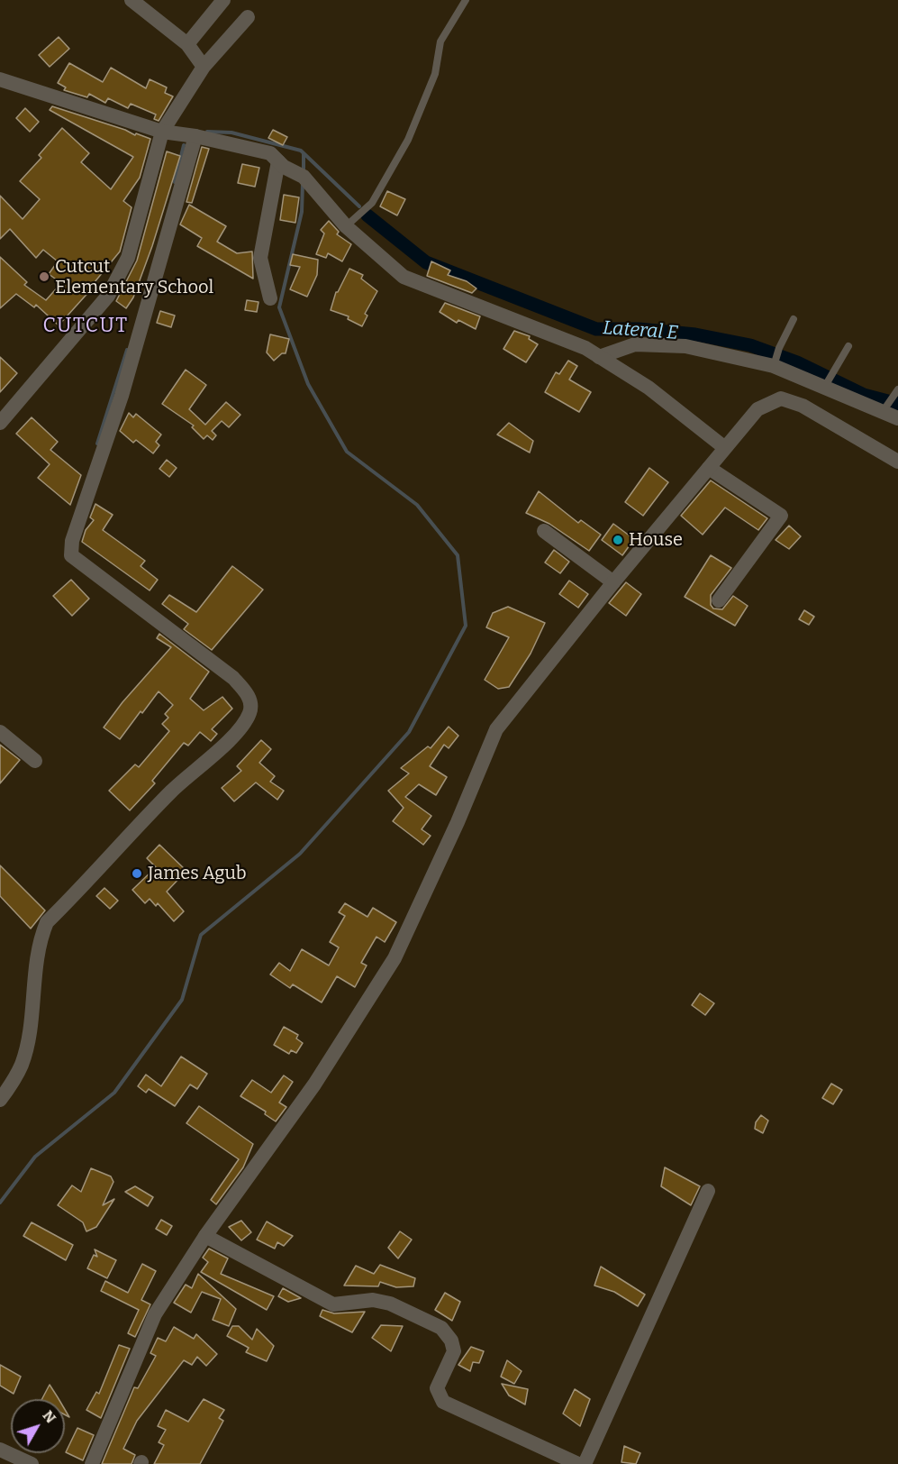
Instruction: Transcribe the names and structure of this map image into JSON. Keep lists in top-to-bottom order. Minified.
{"districts":["CUTCUT"],"water":["Lateral E"],"places":["Cutcut Elementary School","House","James Agub"],"north":"top right"}
